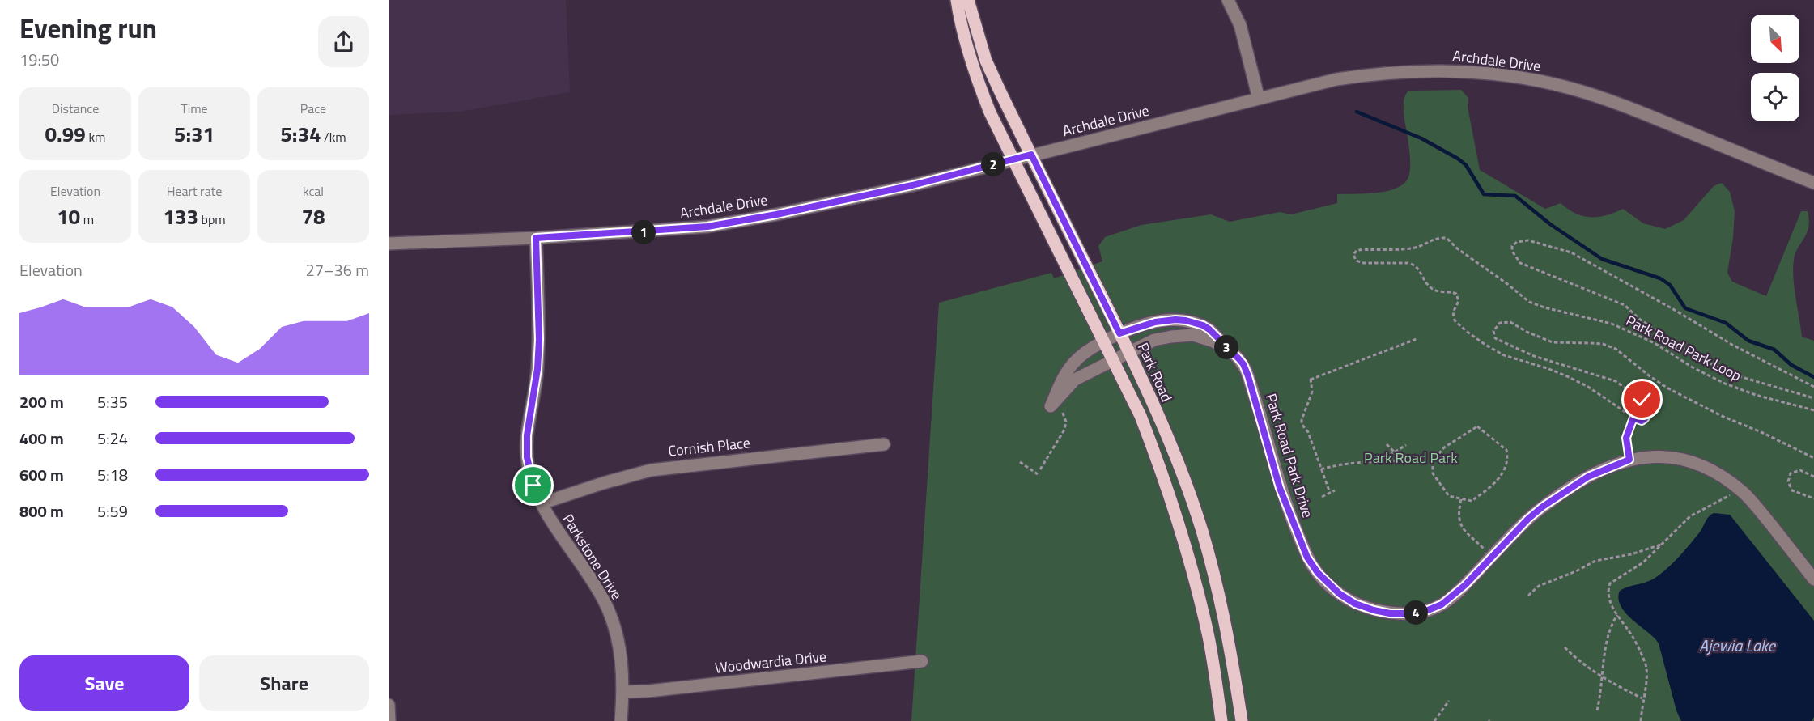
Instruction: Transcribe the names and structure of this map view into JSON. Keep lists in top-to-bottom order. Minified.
{"streets":{"main road":["Park Road"],"street":["Archdale Drive","Cornish Place","Park Road Park Drive","Parkstone Drive","Woodwardia Drive"],"path":["Park Road Park Loop"]},"crossings":[["Archdale Drive","Park Road"],["Archdale Drive","Parkstone Drive"],["Park Road","Park Road Park Drive"],["Cornish Place","Parkstone Drive"],["Parkstone Drive","Woodwardia Drive"]],"water":["Ajewia Lake"],"parks":["Park Road Park"],"north":"bottom right","page":{"heading":["Evening run","19:50"],"stats":[["Distance","0.99 km"],["Time","5:31"],["Pace","5:34 /km"],["Elevation","10 m"],["Heart rate","133 bpm"],["kcal","78"]],"pins":["2","1","3","4"],"chart":["Elevation","27–36 m"],"list":[{"name":"200 m","note":"5:35"},{"name":"400 m","note":"5:24"},{"name":"600 m","note":"5:18"},{"name":"800 m","note":"5:59"}],"buttons":["Save","Share"]}}
